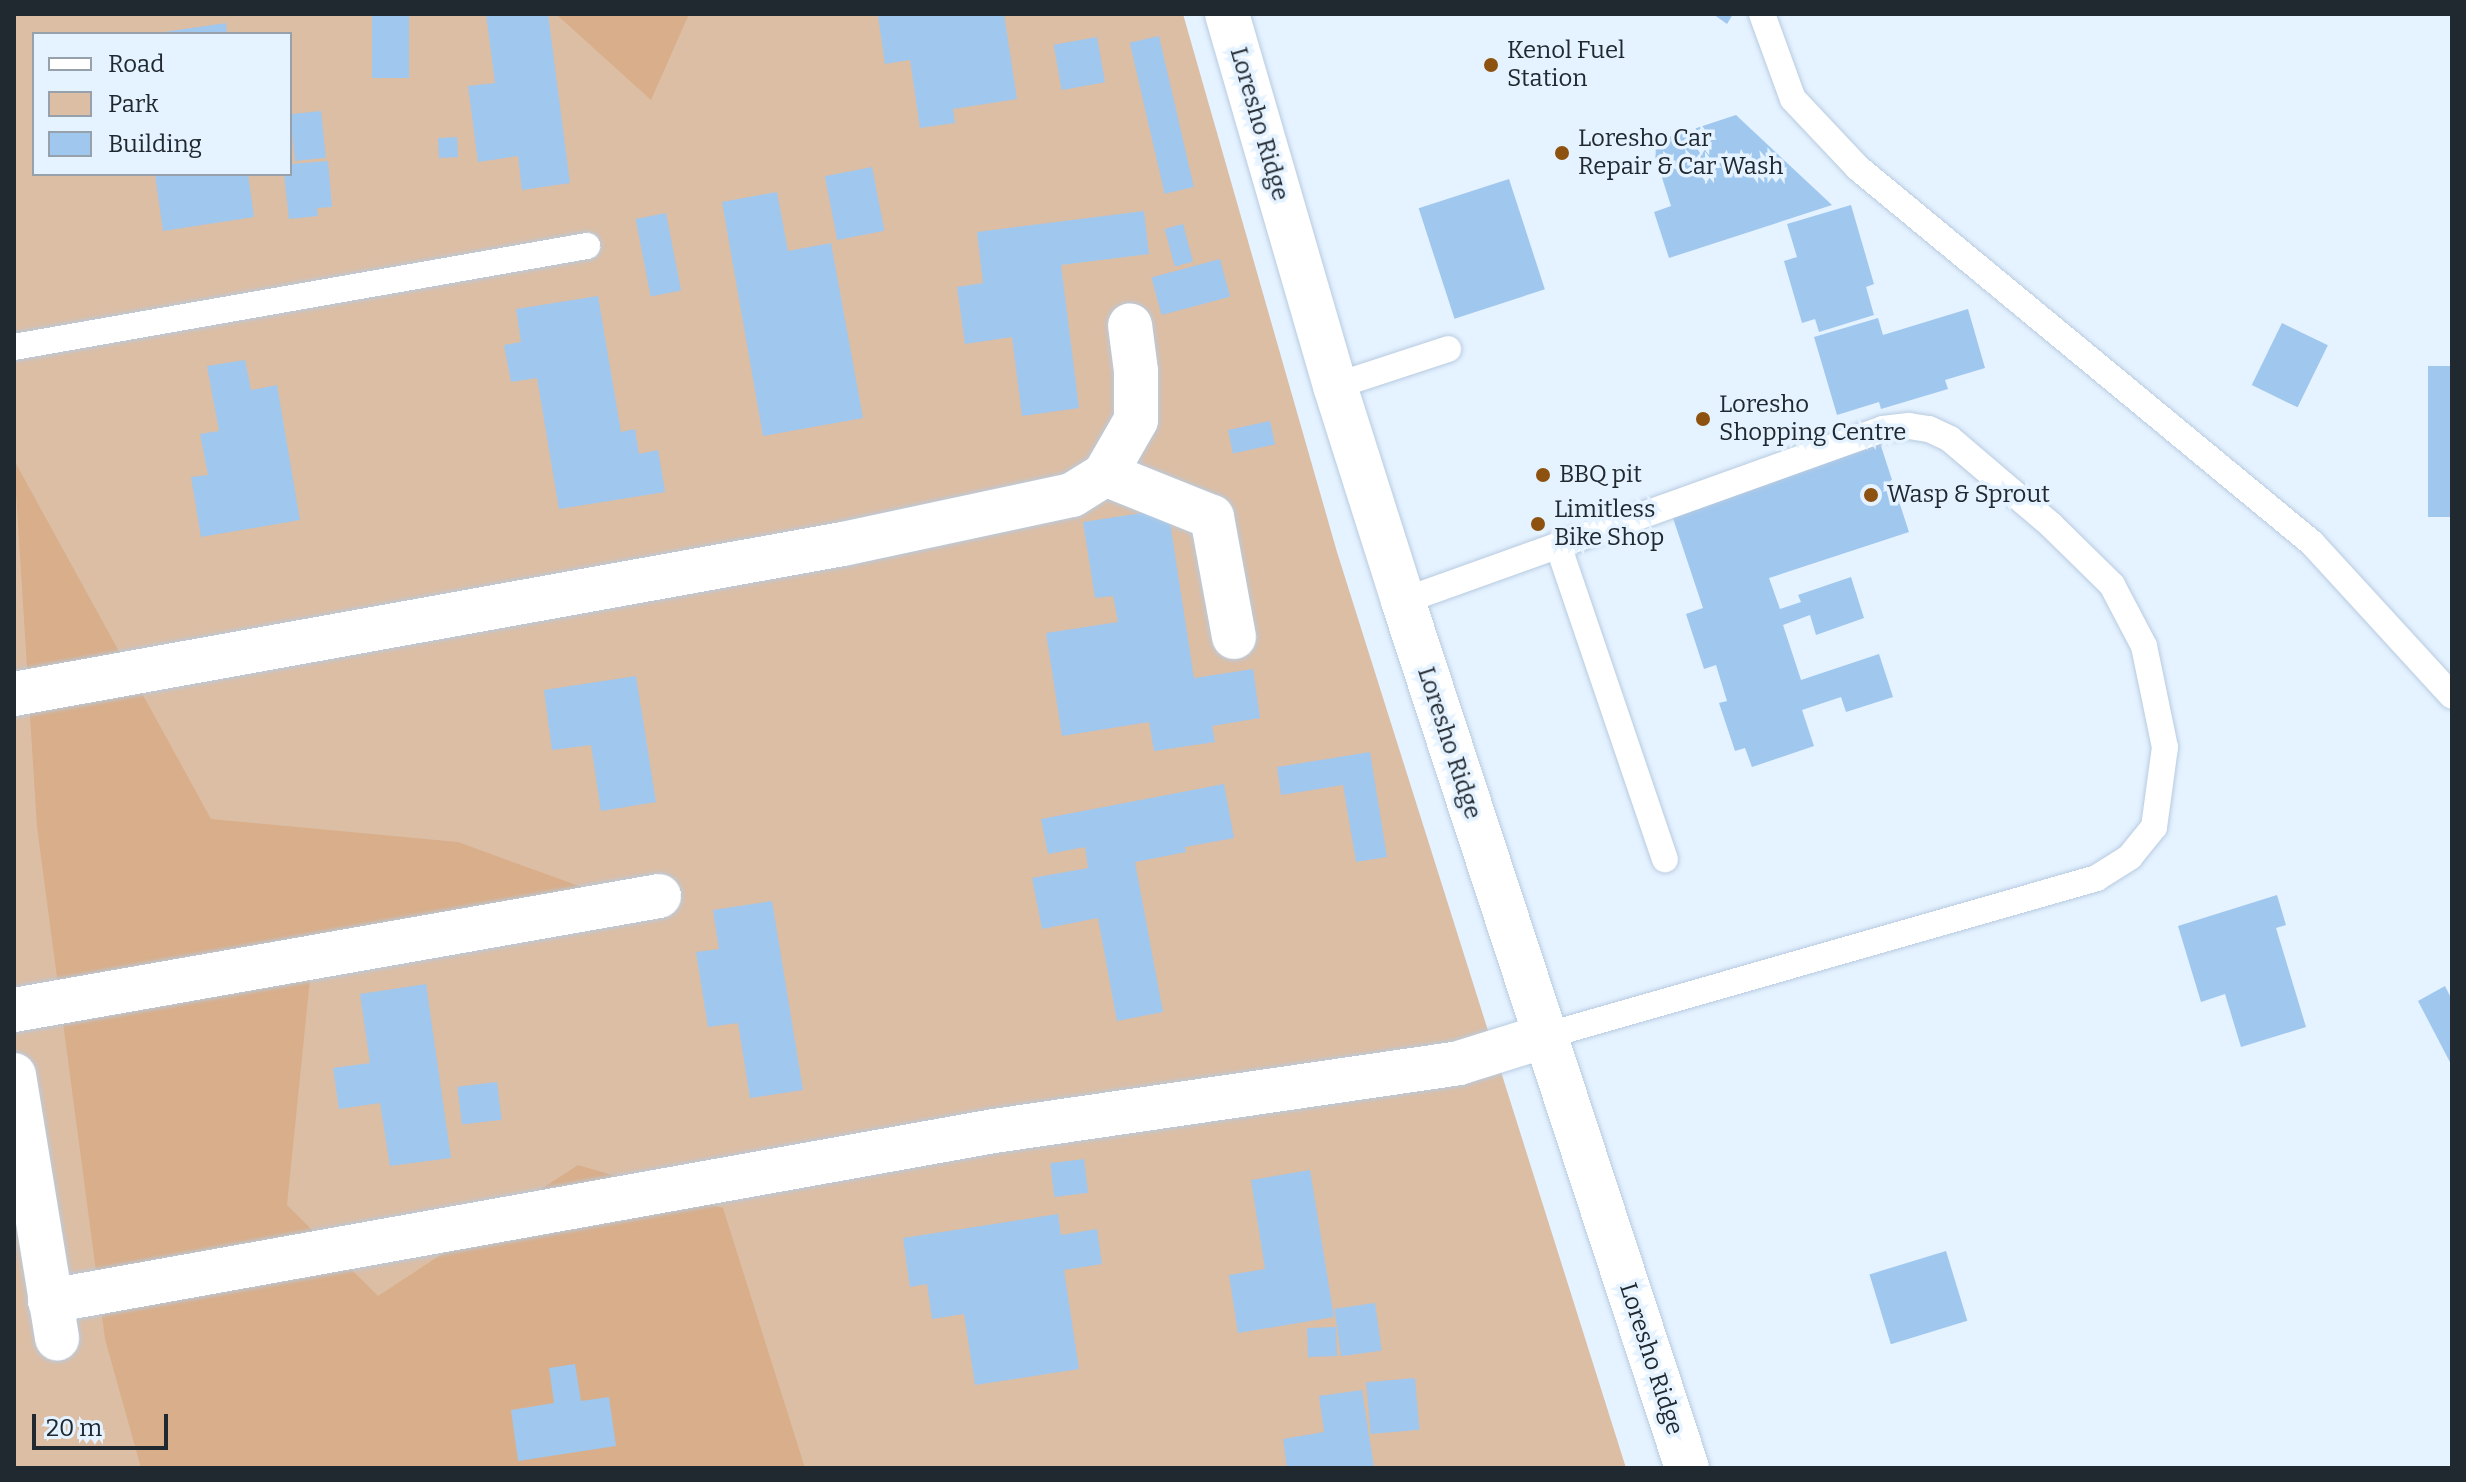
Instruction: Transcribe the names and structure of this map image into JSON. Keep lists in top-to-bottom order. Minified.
{"streets":{"street":["Loresho Ridge"]},"places":["Kenol Fuel Station","Loresho Car Repair & Car Wash","Loresho Shopping Centre","BBQ pit","Wasp & Sprout","Limitless Bike Shop"],"legend":["Road","Park","Building"],"scale_bar":"20 m"}
